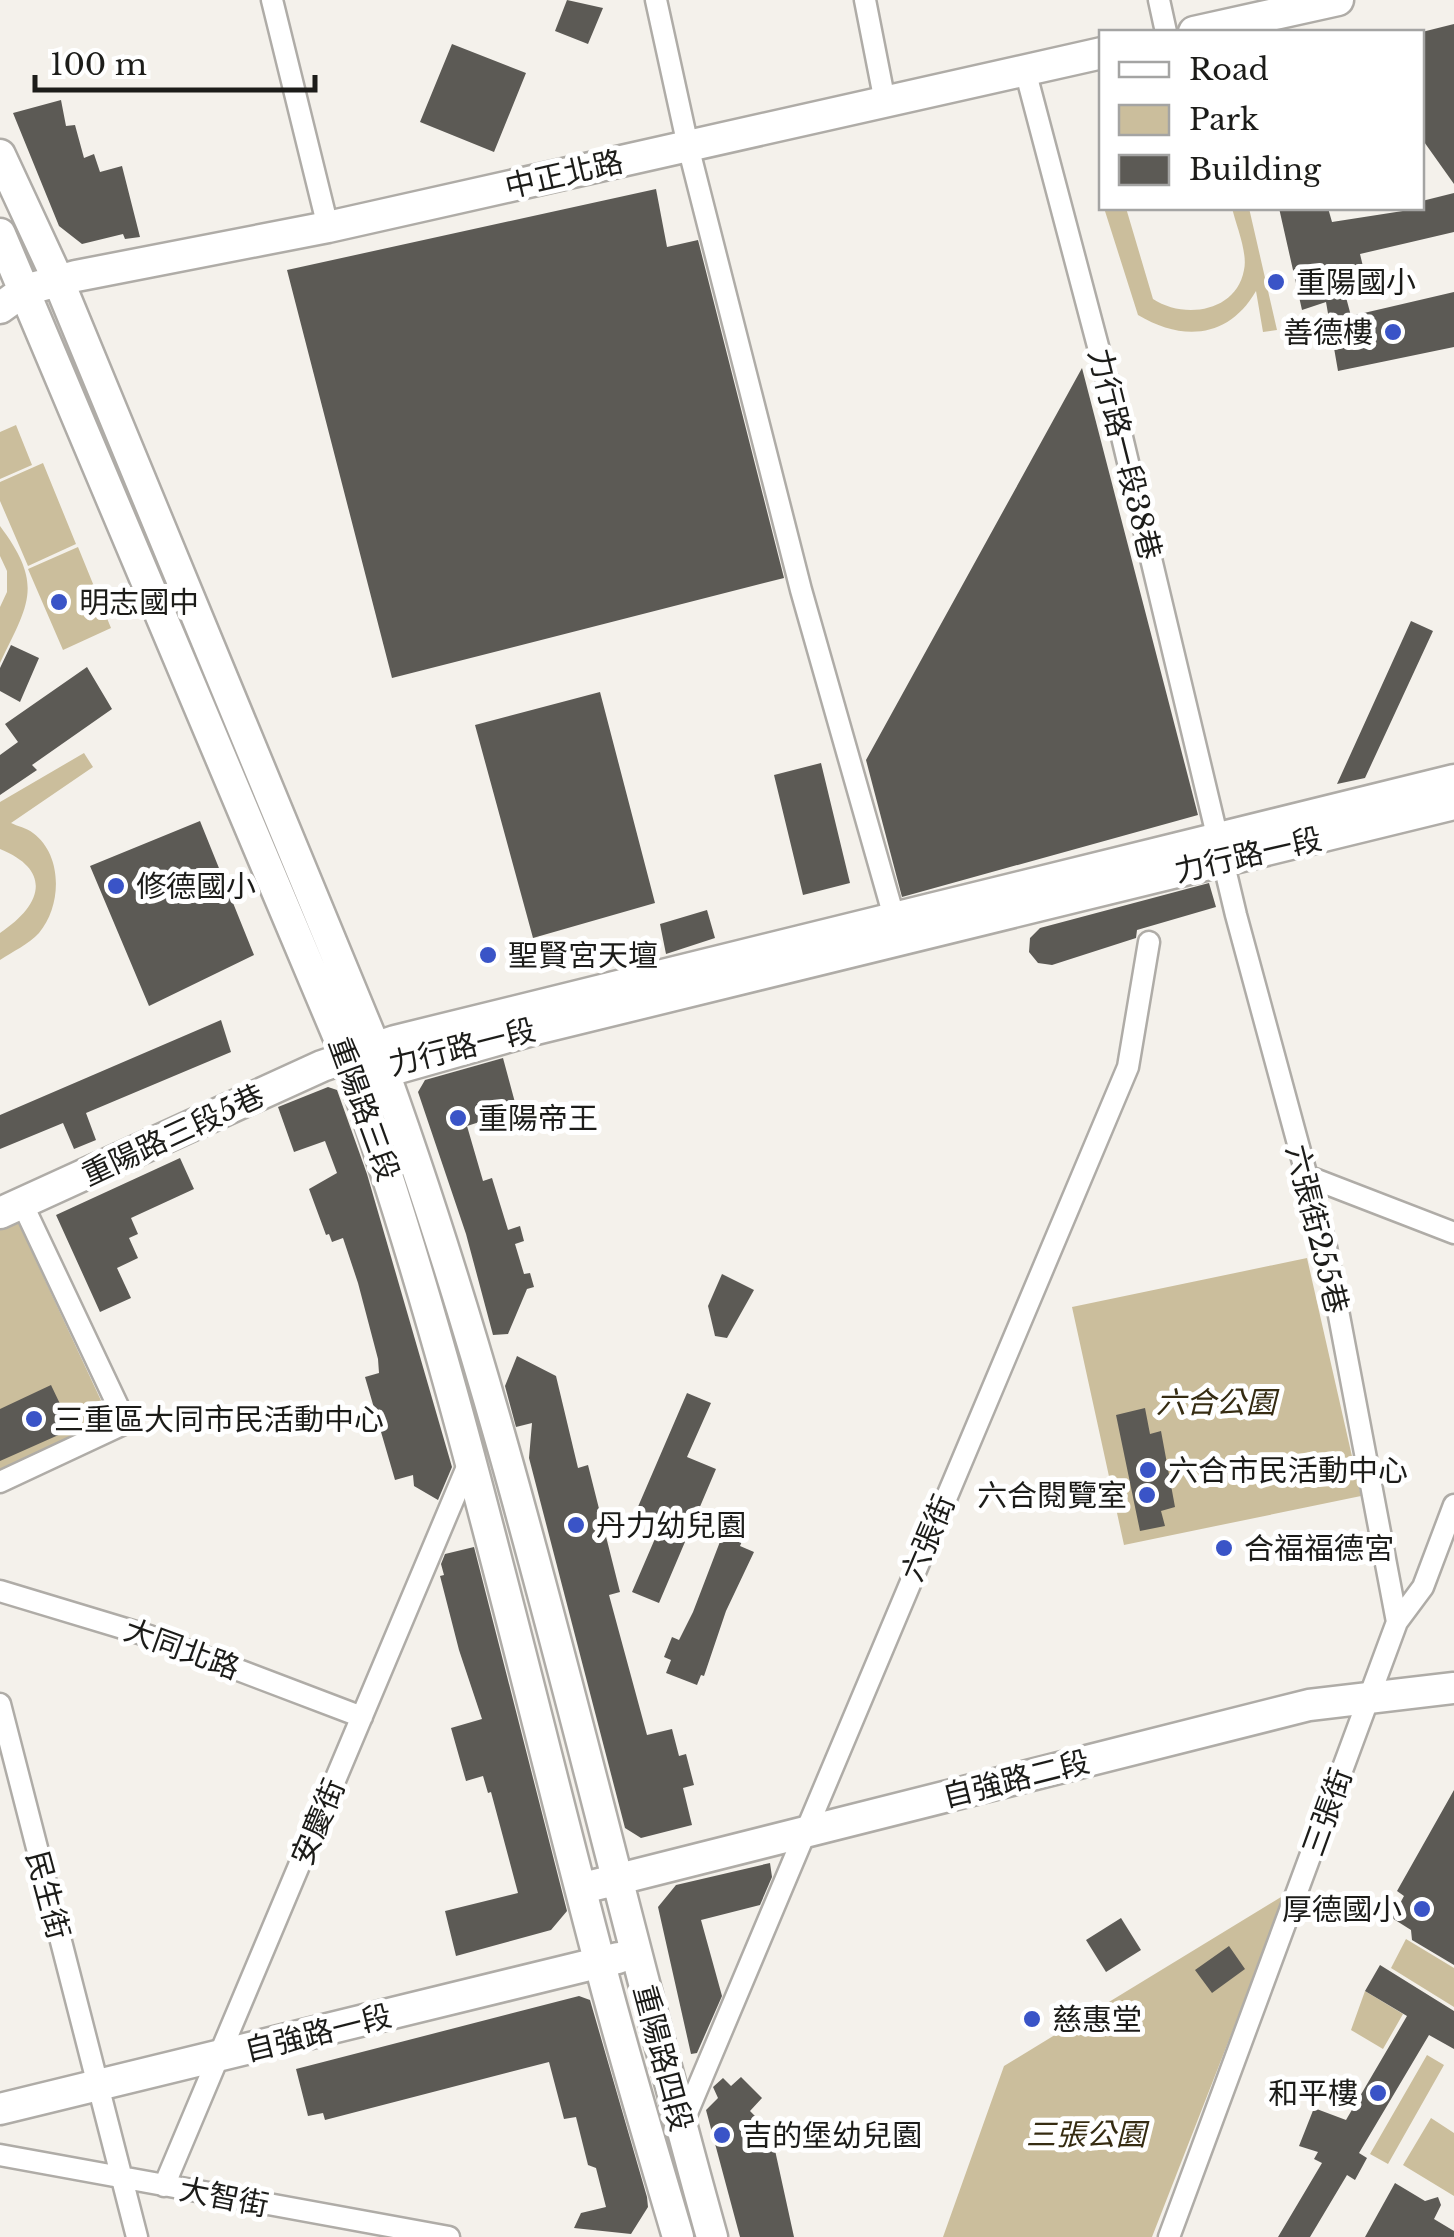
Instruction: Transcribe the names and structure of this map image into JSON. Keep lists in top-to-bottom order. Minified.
{"streets":{"main road":["中正北路","力行路一段","重陽路三段","重陽路三段5巷","自強路二段","自強路一段","重陽路四段"],"street":["力行路一段38巷","六張街255巷","六張街","大同北路","三張街","安慶街","民生街","大智街"]},"crossings":[["中正北路","力行路一段38巷"],["中正北路","重陽路三段"],["力行路一段38巷","力行路一段"],["力行路一段38巷","六張街255巷"],["力行路一段","重陽路三段"],["力行路一段","重陽路三段5巷"],["力行路一段","六張街255巷"],["重陽路三段","重陽路三段5巷"],["重陽路三段","自強路二段"],["重陽路三段","安慶街"],["重陽路三段","自強路一段"],["重陽路三段","重陽路四段"],["六張街255巷","三張街"],["六張街","自強路二段"],["六張街","重陽路四段"],["大同北路","安慶街"],["自強路二段","三張街"],["自強路二段","重陽路四段"],["安慶街","自強路一段"],["安慶街","大智街"],["民生街","自強路一段"],["民生街","大智街"],["自強路一段","重陽路四段"]],"parks":["六合公園","三張公園"],"places":["重陽國小","善德樓","明志國中","修德國小","聖賢宮天壇","重陽帝王","三重區大同市民活動中心","六合市民活動中心","六合閱覽室","丹力幼兒園","合福福德宮","厚德國小","慈惠堂","和平樓","吉的堡幼兒園"],"legend":["Road","Park","Building"],"scale_bar":"100 m"}
